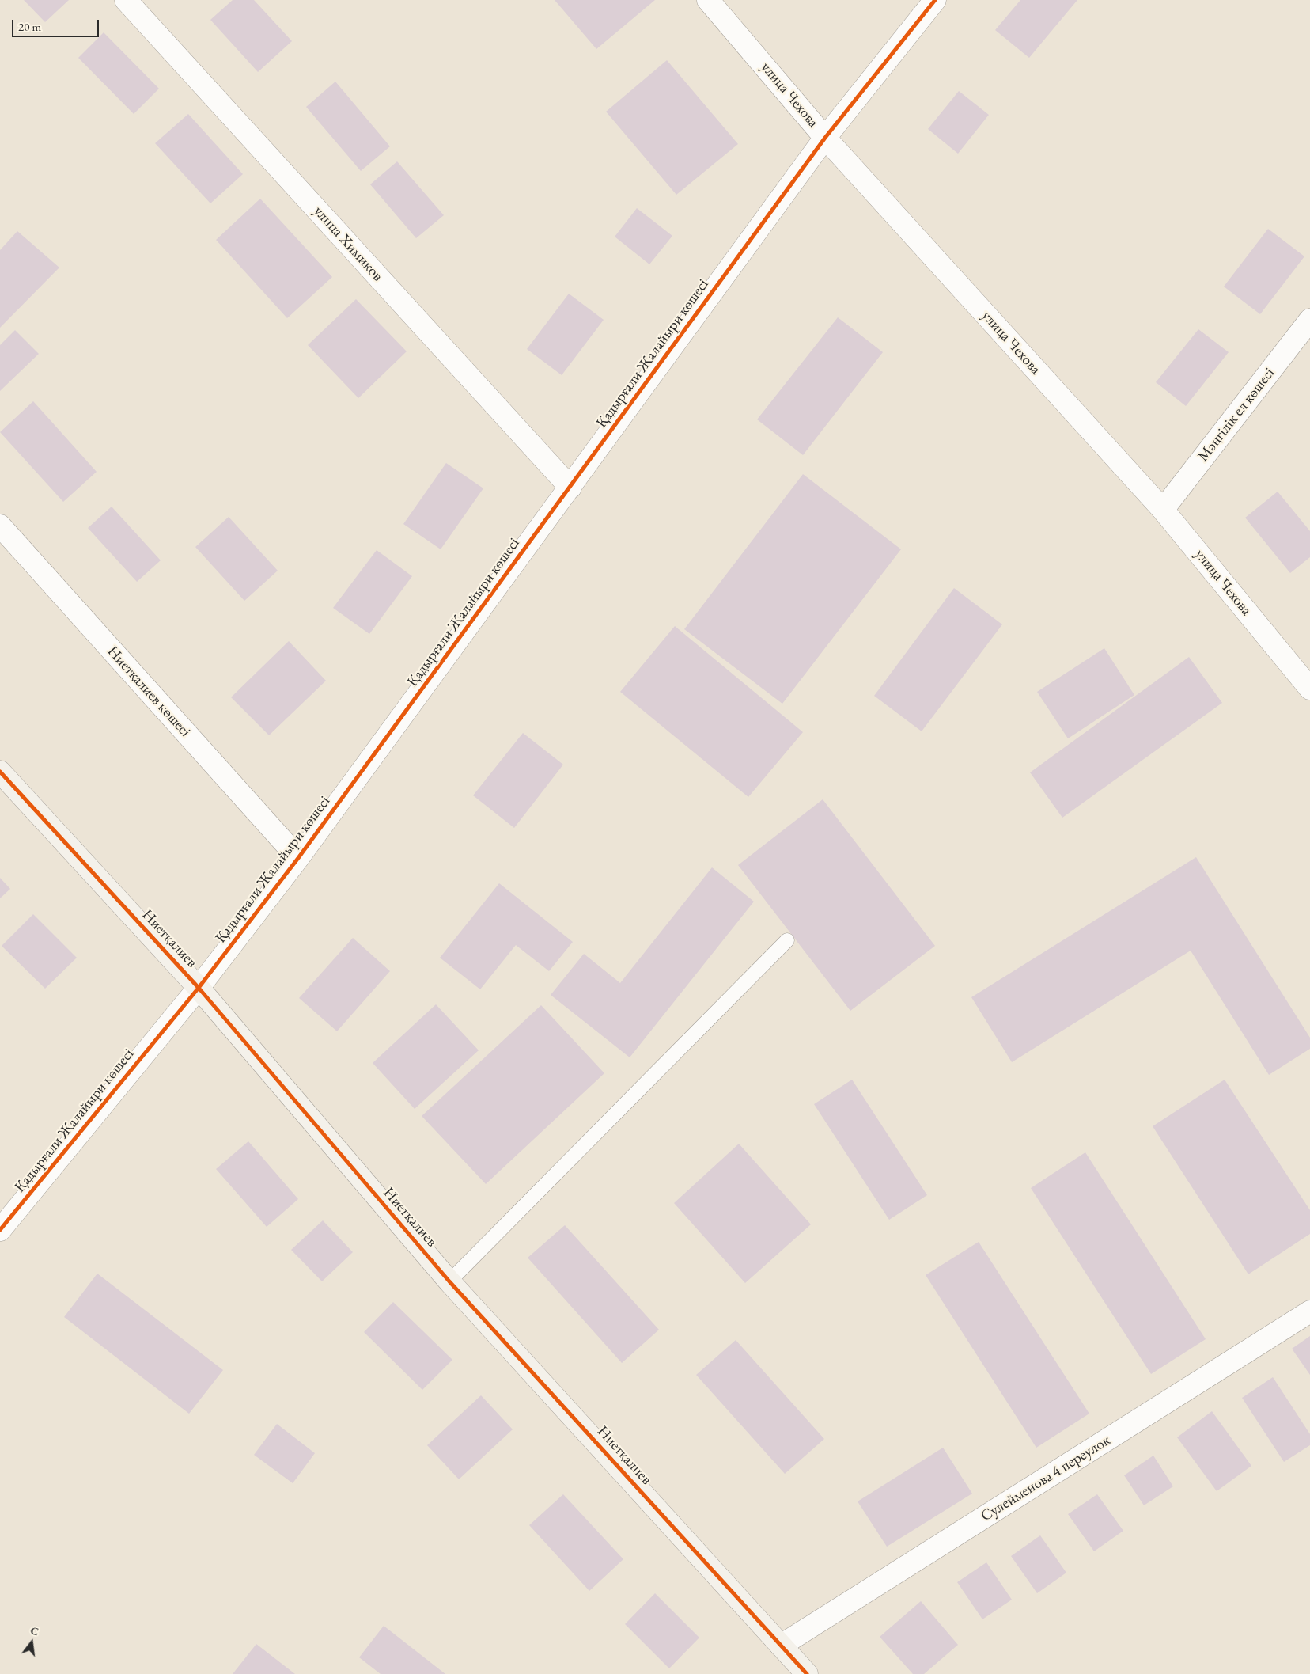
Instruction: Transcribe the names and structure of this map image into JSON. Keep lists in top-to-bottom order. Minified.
{"streets":{"street":["улица Чехова","улица Химиков","Қадырғали Жалайыри көшесі","Мәңгілік ел көшесі","Ниетқалиев көшесі","Ниетқалиев","Сулейменова 4 переулок"]},"crossings":[["улица Чехова","Қадырғали Жалайыри көшесі"],["улица Чехова","Мәңгілік ел көшесі"],["улица Химиков","Қадырғали Жалайыри көшесі"],["Қадырғали Жалайыри көшесі","Ниетқалиев көшесі"],["Қадырғали Жалайыри көшесі","Ниетқалиев"],["Ниетқалиев","Сулейменова 4 переулок"]],"scale_bar":"20 m","north":"top"}
